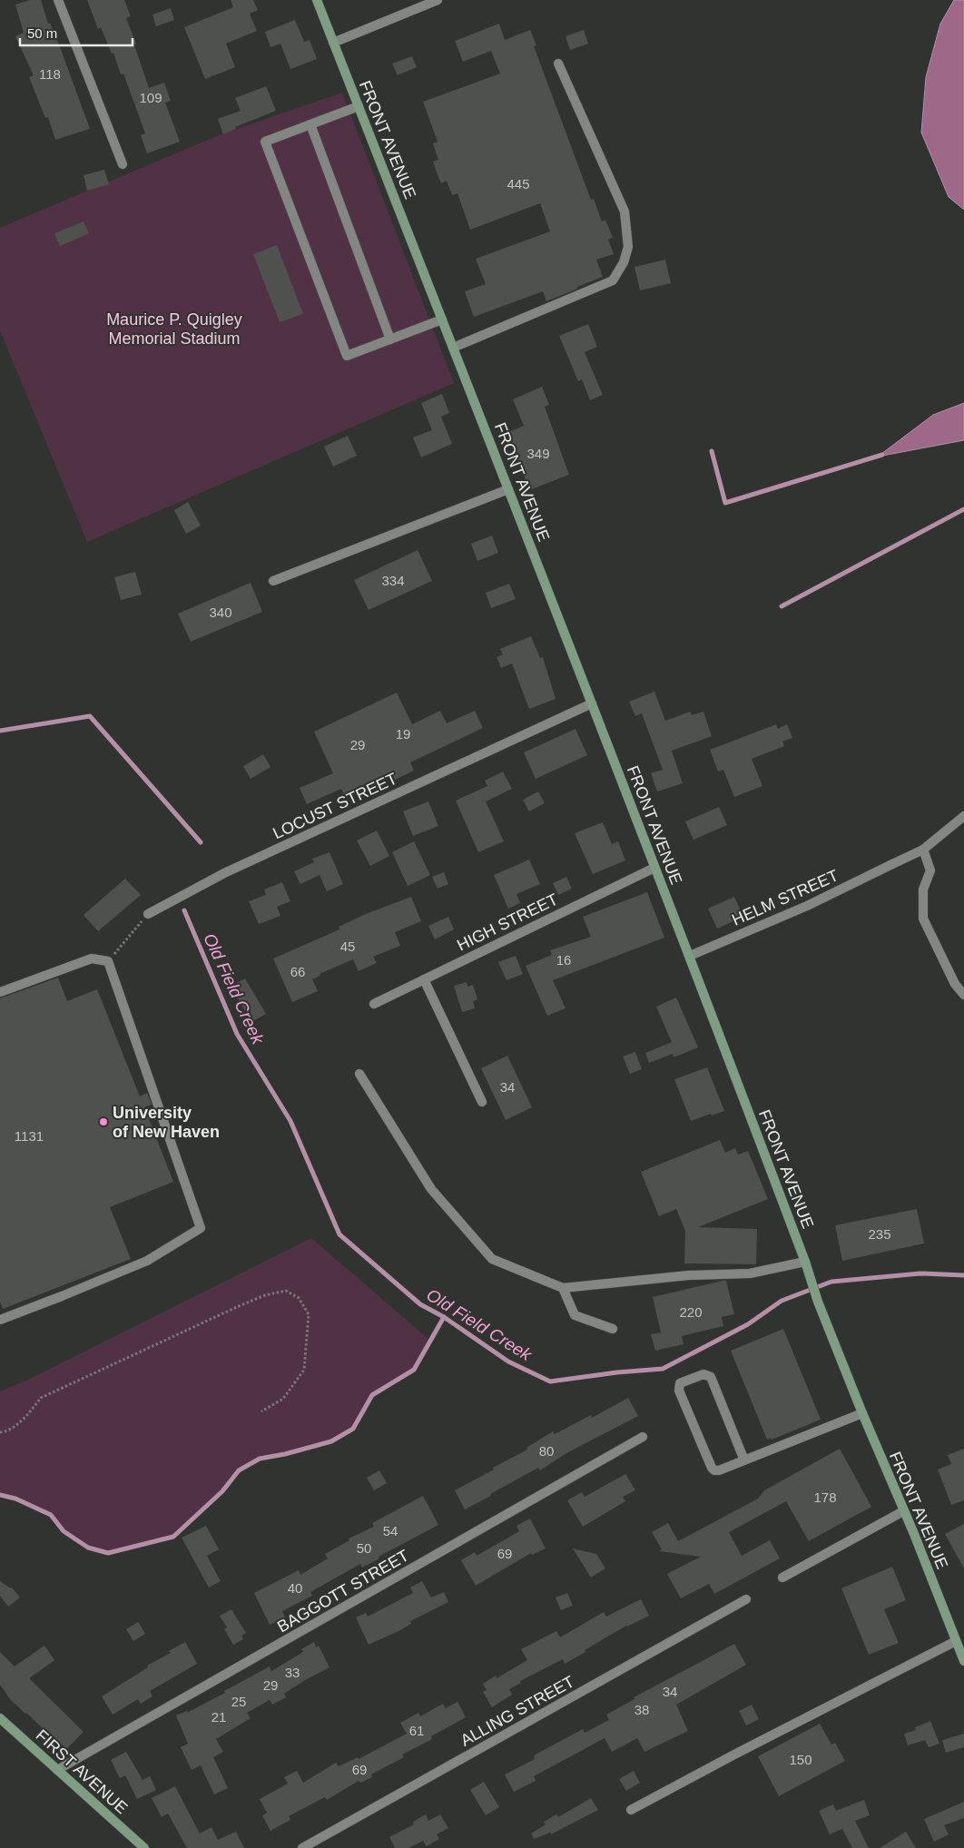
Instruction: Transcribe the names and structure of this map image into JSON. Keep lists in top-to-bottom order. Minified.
{"streets":{"street":["FRONT AVENUE","LOCUST STREET","HELM STREET","HIGH STREET","BAGGOTT STREET","ALLING STREET","FIRST AVENUE"]},"crossings":[["FRONT AVENUE","LOCUST STREET"],["FRONT AVENUE","HELM STREET"],["FRONT AVENUE","HIGH STREET"],["BAGGOTT STREET","FIRST AVENUE"]],"water":["Old Field Creek"],"parks":["Maurice P. Quigley Memorial Stadium"],"places":["University of New Haven"],"house_numbers":["118","109","445","349","334","340","19","29","45","16","66","34","1131","235","220","80","178","54","50","69","40","33","29","34","25","38","21","61","150","69"],"scale_bar":"50 m"}
